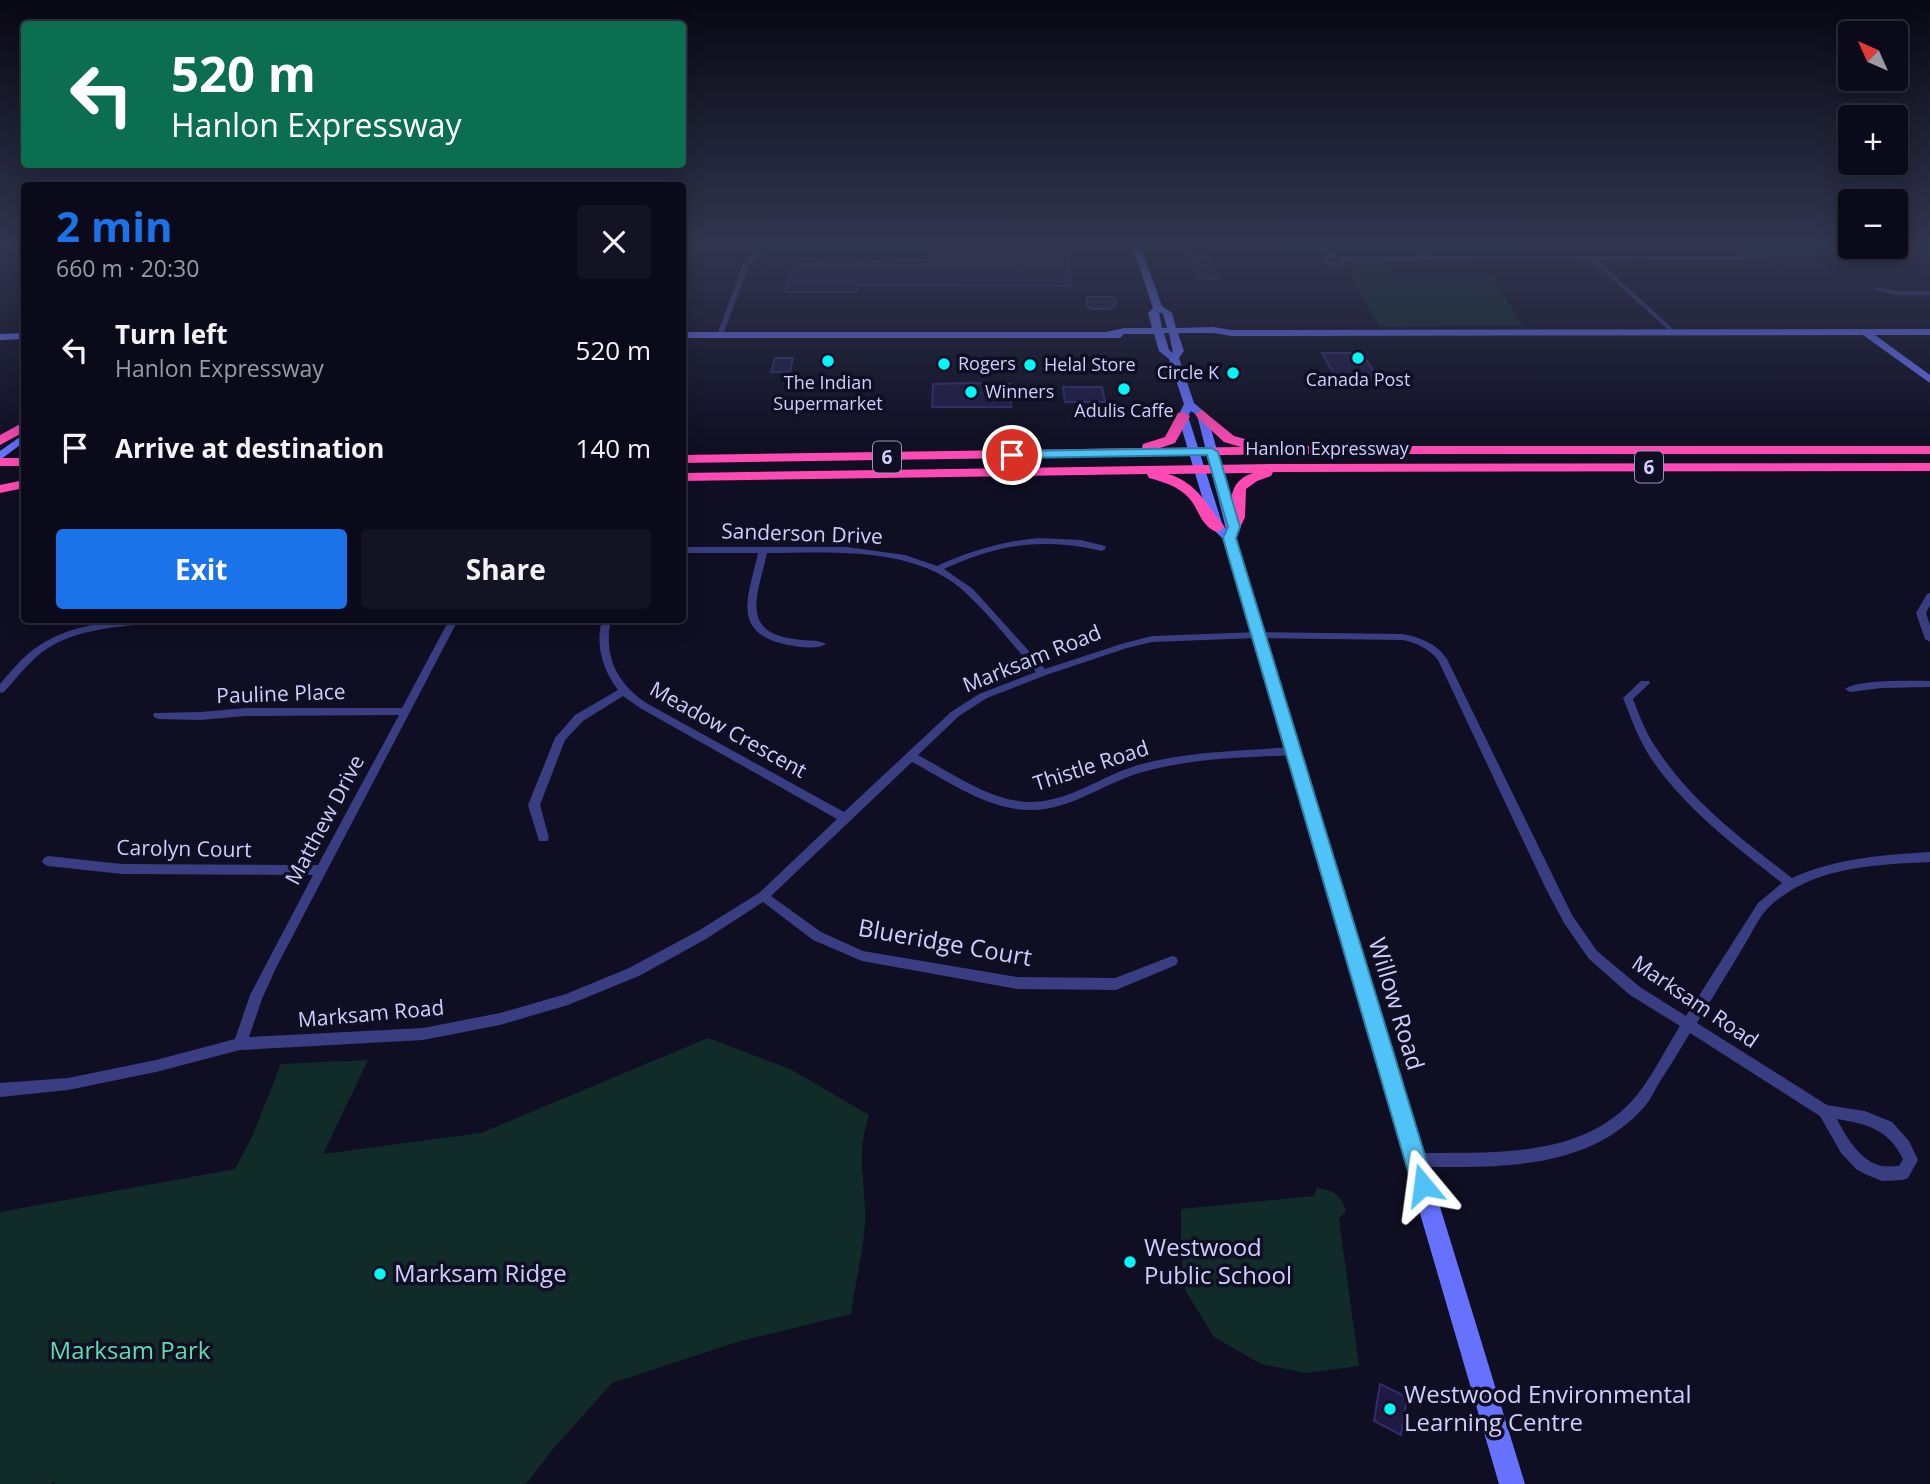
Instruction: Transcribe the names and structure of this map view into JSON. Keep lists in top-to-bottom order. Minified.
{"streets":{"highway":["Hanlon Expressway","6"],"main road":["Willow Road"],"street":["Sanderson Drive","Marksam Road","Pauline Place","Meadow Crescent","Thistle Road","Matthew Drive","Carolyn Court","Blueridge Court"]},"crossings":[["Hanlon Expressway","Willow Road"],["Sanderson Drive","Marksam Road"],["Marksam Road","Meadow Crescent"],["Marksam Road","Thistle Road"],["Marksam Road","Matthew Drive"],["Marksam Road","Blueridge Court"],["Marksam Road","Willow Road"],["Pauline Place","Matthew Drive"],["Thistle Road","Willow Road"],["Matthew Drive","Carolyn Court"]],"parks":["Marksam Park"],"places":["Canada Post","The Indian Supermarket","Rogers","Helal Store","Circle K","Adulis Caffe","Winners","Westwood Public School","Marksam Ridge","Westwood Environmental Learning Centre"],"north":"top left","page":{"map_buttons":["+","−"],"turn":["520 m","Hanlon Expressway"],"heading":["2 min","660 m · 20:30"],"list":[{"name":"Turn left","note":"Hanlon Expressway","value":"520 m"},{"name":"Arrive at destination","value":"140 m"}],"buttons":["Exit","Share"]}}
